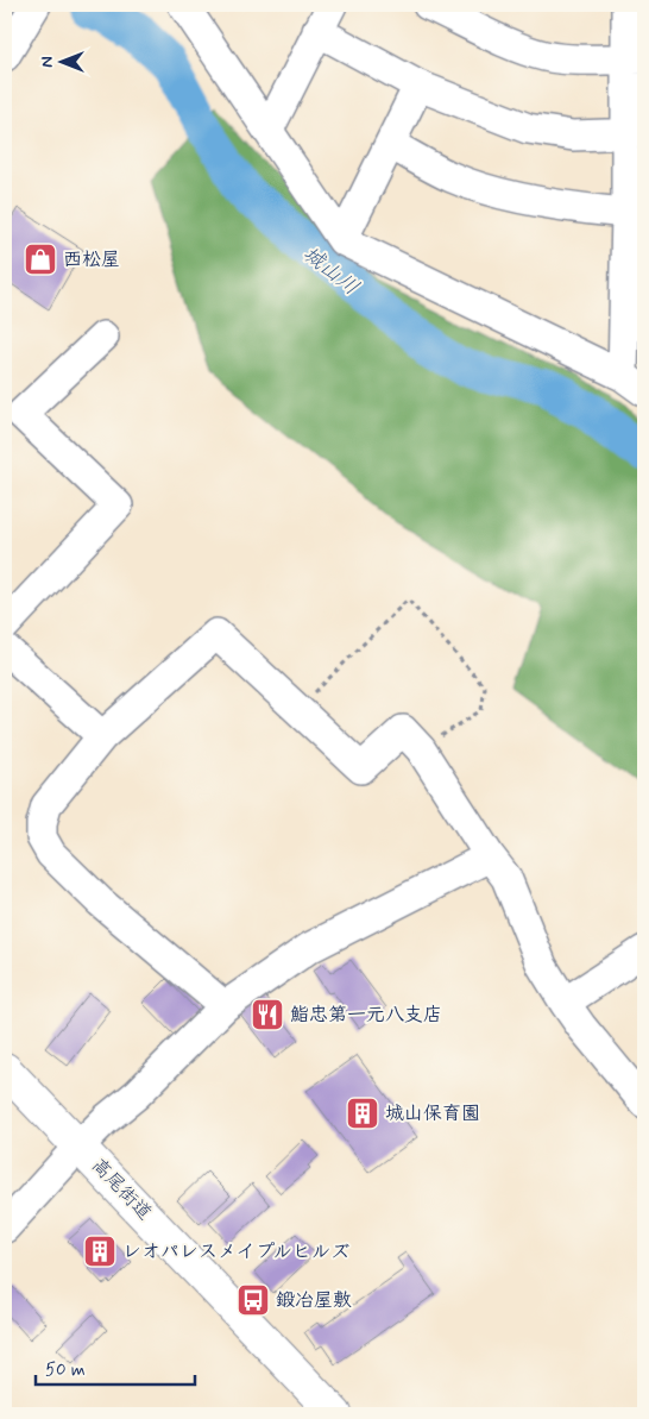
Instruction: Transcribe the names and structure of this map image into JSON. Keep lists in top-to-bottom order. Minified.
{"streets":{"main road":["高尾街道"]},"water":["城山川"],"places":{"shop":["西松屋"],"restaurant":["鮨忠第一元八支店"],"building":["城山保育園","レオパレスメイプルヒルズ"],"bus stop":["鍛冶屋敷"]},"scale_bar":"50 m","north":"left"}
